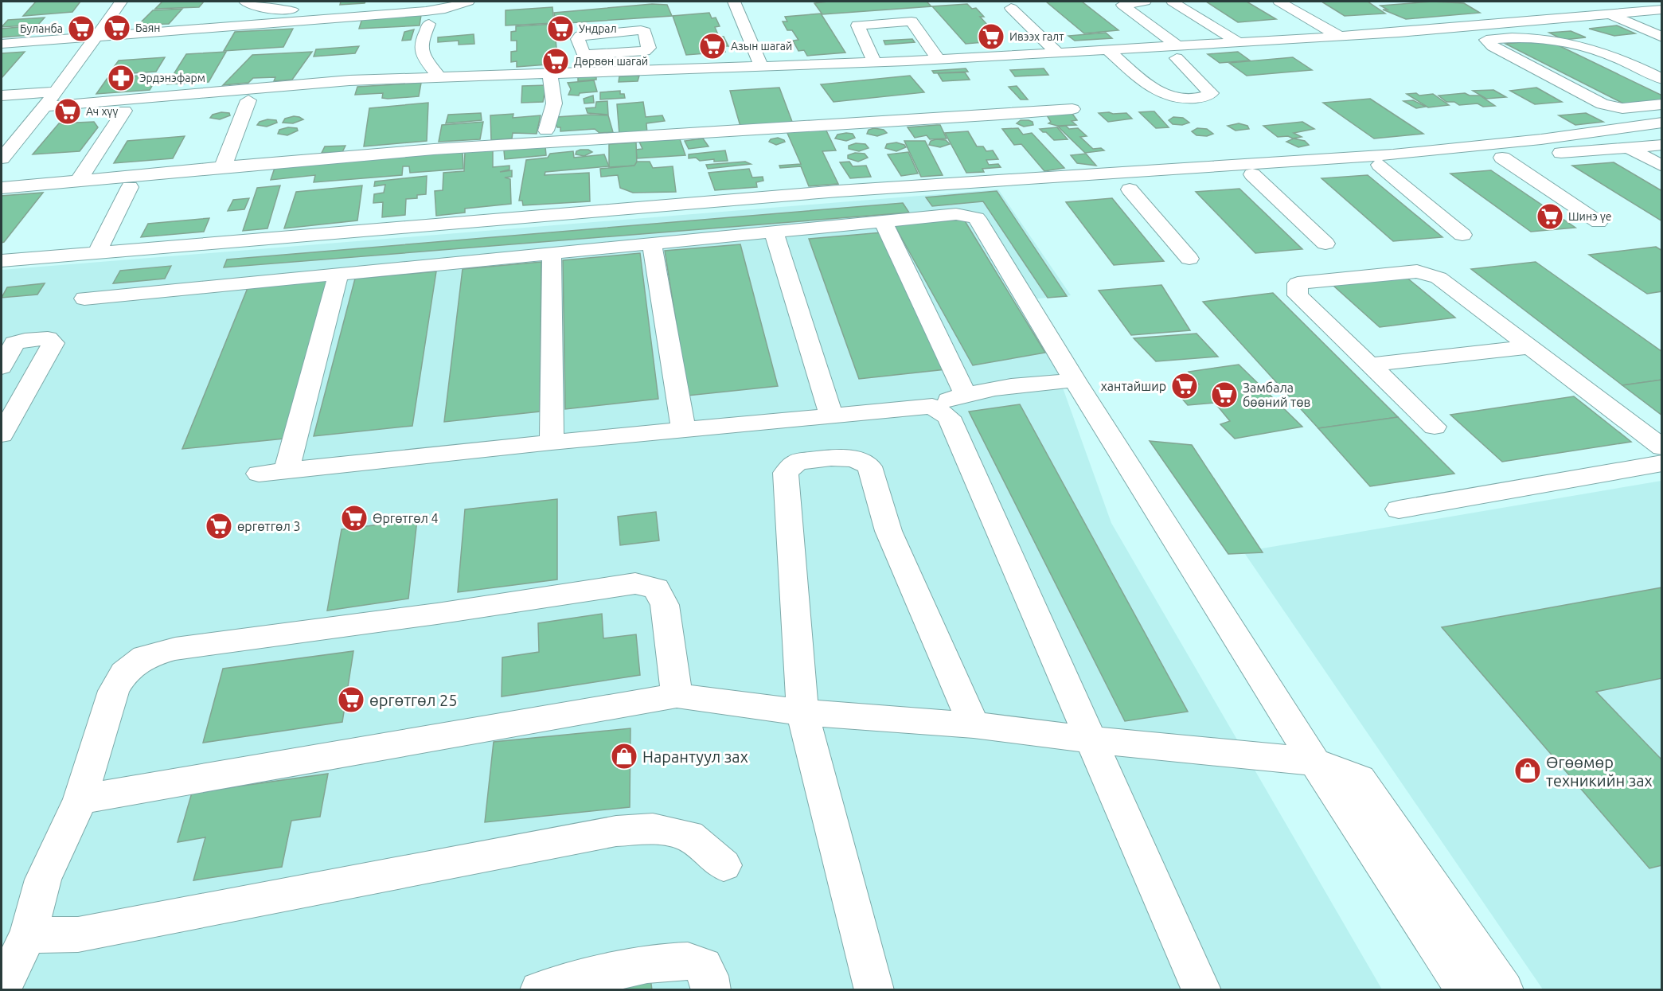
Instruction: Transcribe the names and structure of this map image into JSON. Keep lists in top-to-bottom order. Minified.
{"places":{"supermarket":["Баян","Буланба","Ундрал","Ивээх галт","Азын шагай","Дөрвөн шагай","Ач хүү","Шинэ үе","хантайшир","Замбала бөөний төв","Өргөтгөл 4","өргөтгөл 3","өргөтгөл 25"],"pharmacy":["Эрдэнэфарм"],"shop":["Нарантуул зах","Өгөөмөр техникийн зах"]}}
